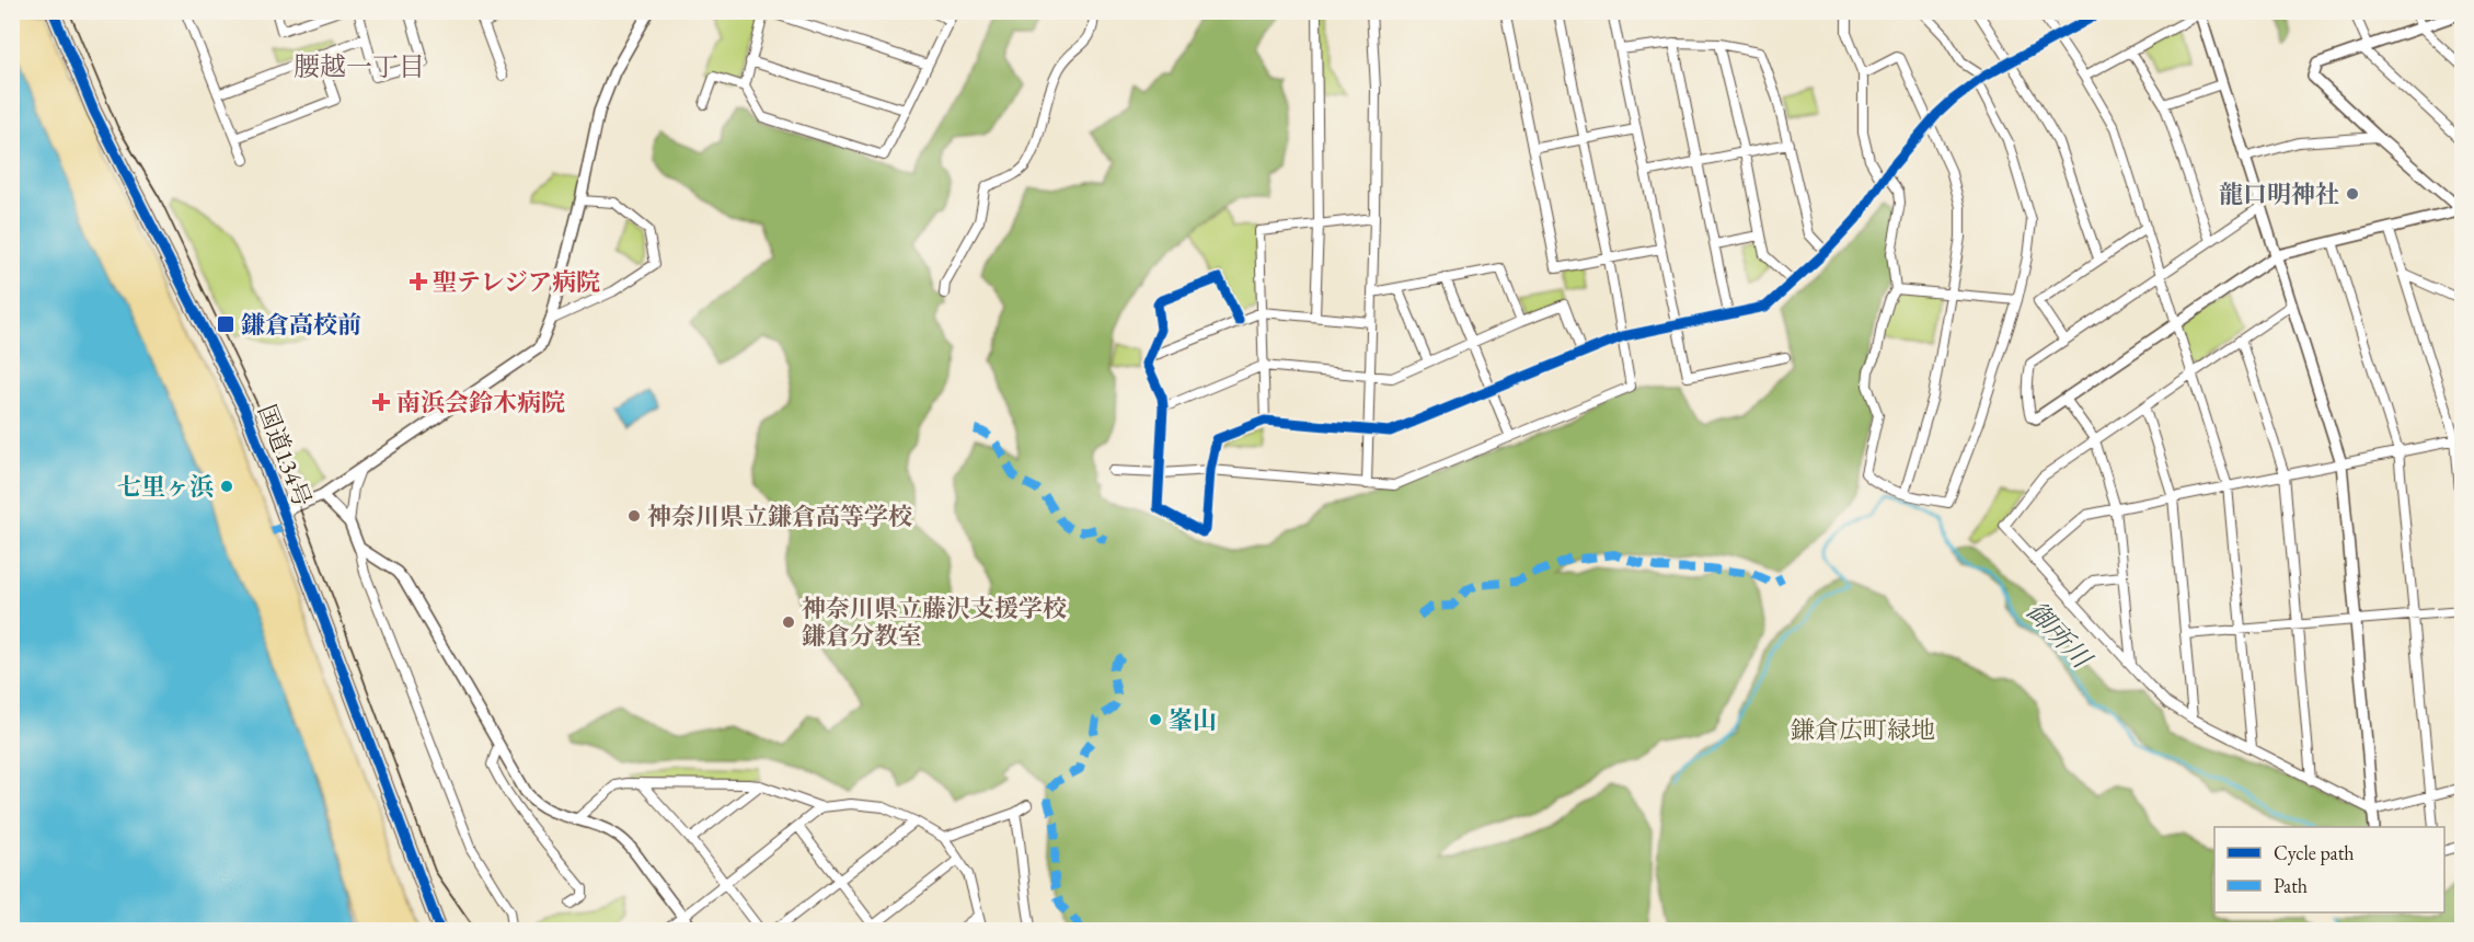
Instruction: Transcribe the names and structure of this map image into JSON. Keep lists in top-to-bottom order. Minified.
{"streets":{"highway":["国道134号"]},"districts":["腰越一丁目"],"water":["御所川"],"parks":["鎌倉広町緑地"],"places":{"other":["龍口明神社","七里ヶ浜","神奈川県立鎌倉高等学校","神奈川県立藤沢支援学校 鎌倉分教室","峯山"],"health":["聖テレジア病院","南浜会鈴木病院"],"transit":["鎌倉高校前"]},"legend":["Cycle path","Path"]}
